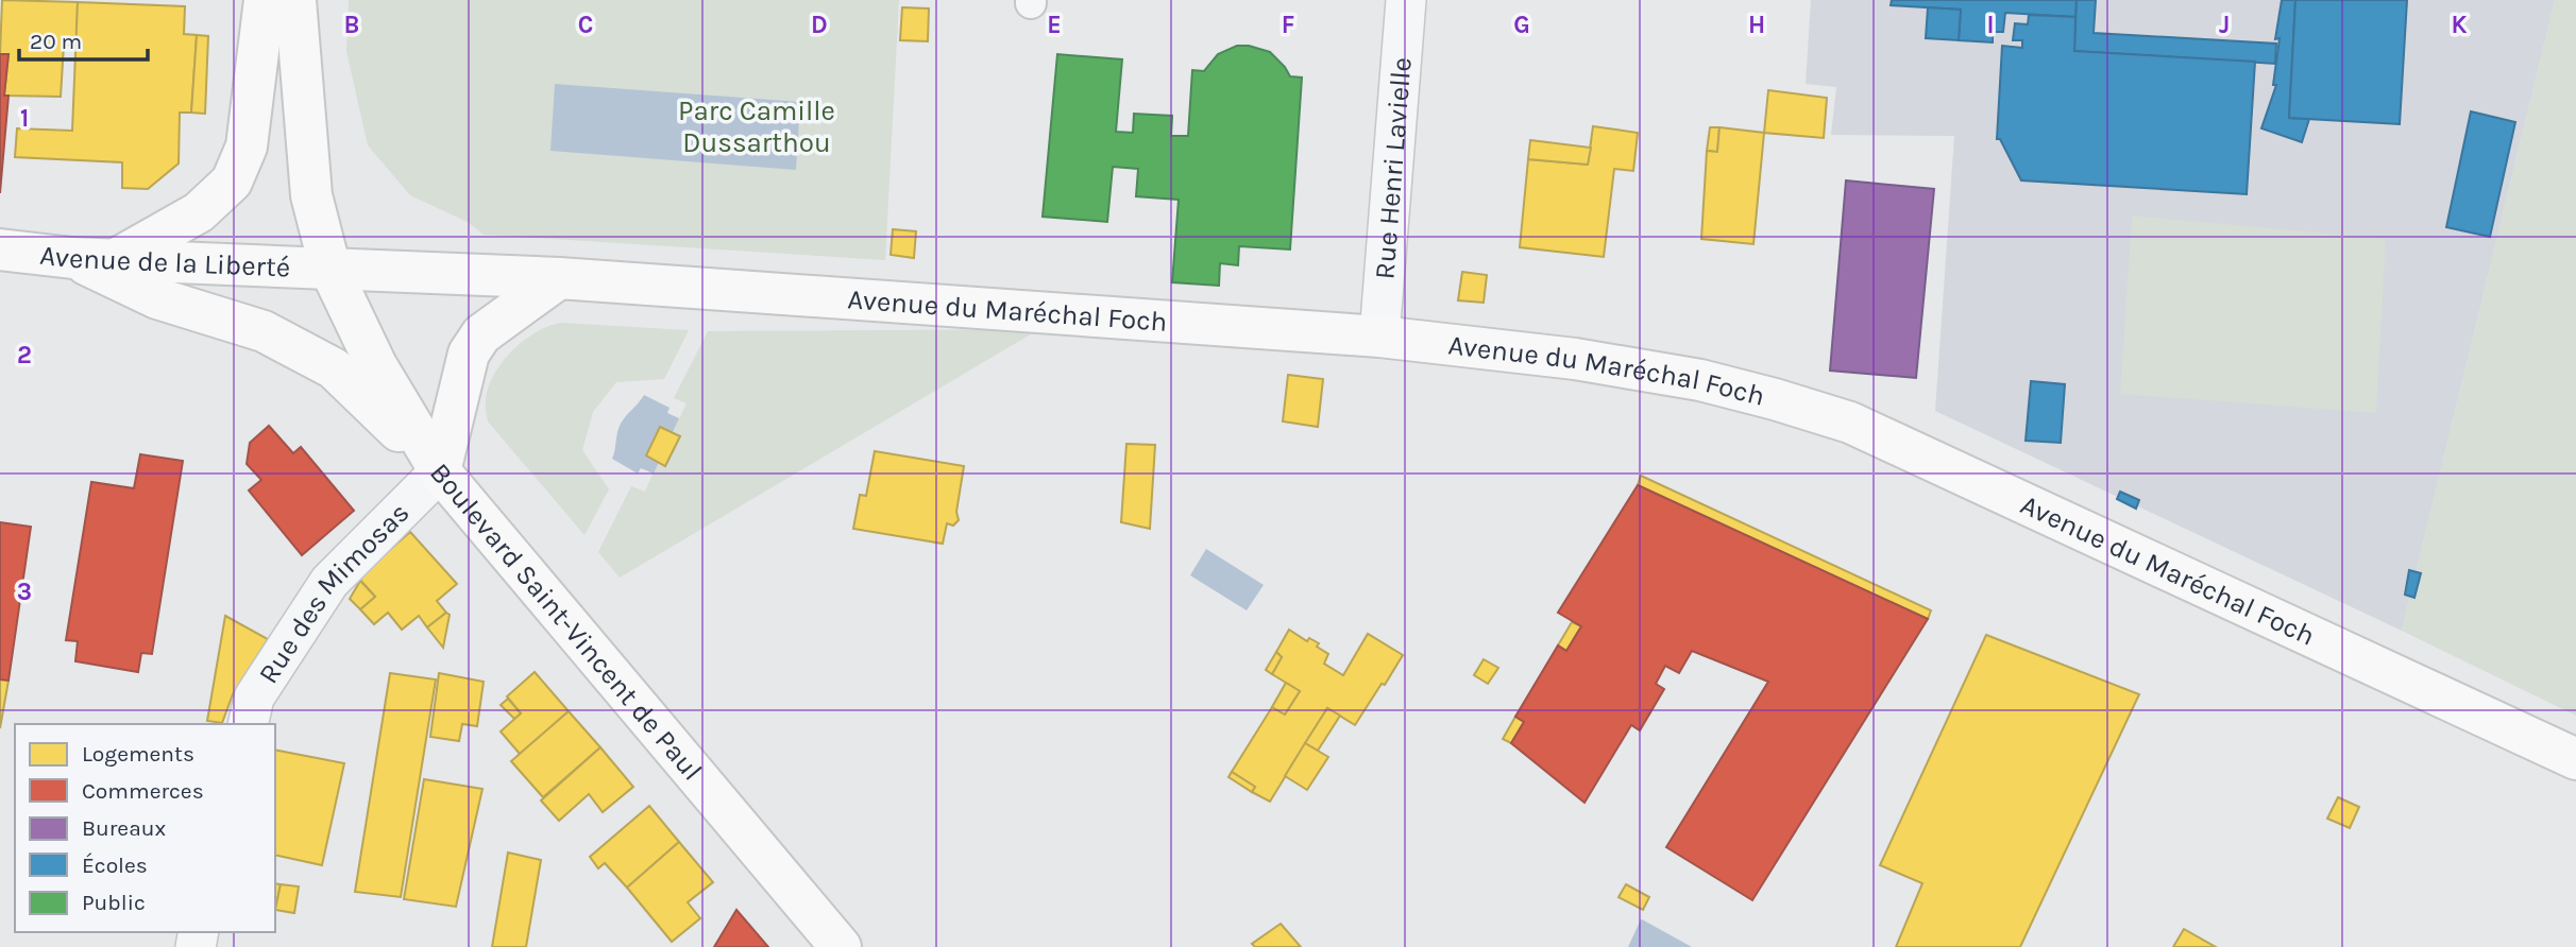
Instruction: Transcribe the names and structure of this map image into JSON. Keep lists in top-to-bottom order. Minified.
{"streets":{"main road":["Avenue de la Liberté","Avenue du Maréchal Foch","Boulevard Saint-Vincent de Paul"],"street":["Rue Henri Lavielle","Rue des Mimosas"]},"crossings":[["Rue Henri Lavielle","Avenue du Maréchal Foch"],["Avenue de la Liberté","Avenue du Maréchal Foch"],["Avenue de la Liberté","Boulevard Saint-Vincent de Paul"],["Avenue du Maréchal Foch","Boulevard Saint-Vincent de Paul"],["Rue des Mimosas","Boulevard Saint-Vincent de Paul"]],"parks":["Parc Camille Dussarthou"],"legend":["Logements","Commerces","Bureaux","Écoles","Public"],"scale_bar":"20 m","grid":{"columns":["B","C","D","E","F","G","H","I","J","K"],"rows":["1","2","3"]}}
